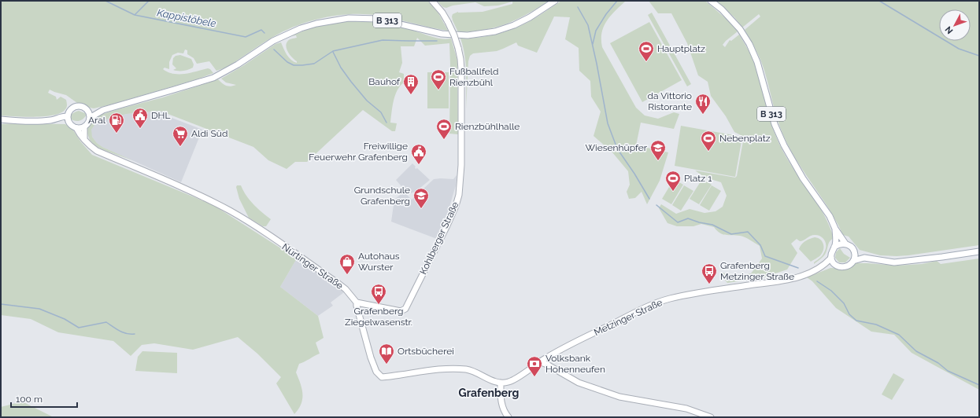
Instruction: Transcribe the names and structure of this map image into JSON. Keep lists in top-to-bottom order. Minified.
{"streets":{"street":["B 313","Kohlberger Straße","Nürtinger Straße","Metzinger Straße"]},"crossings":[["B 313","Nürtinger Straße"],["B 313","Metzinger Straße"],["Kohlberger Straße","Nürtinger Straße"],["Nürtinger Straße","Metzinger Straße"]],"districts":["Grafenberg"],"water":["Kappistöbele"],"places":{"sports":["Hauptplatz","Fußballfeld Rienzbühl","Rienzbühlhalle","Nebenplatz","Platz 1"],"building":["Bauhof"],"restaurant":["da Vittorio Ristorante"],"public building":["DHL","Freiwillige Feuerwehr Grafenberg"],"fuel station":["Aral"],"supermarket":["Aldi Süd"],"school or university":["Wiesenhüpfer","Grundschule Grafenberg"],"shop":["Autohaus Wurster"],"bus stop":["Grafenberg Metzinger Straße","Grafenberg Ziegelwasenstr."],"library":["Ortsbücherei"],"bank":["Volksbank Hohenneufen"]},"scale_bar":"100 m","north":"bottom left"}
